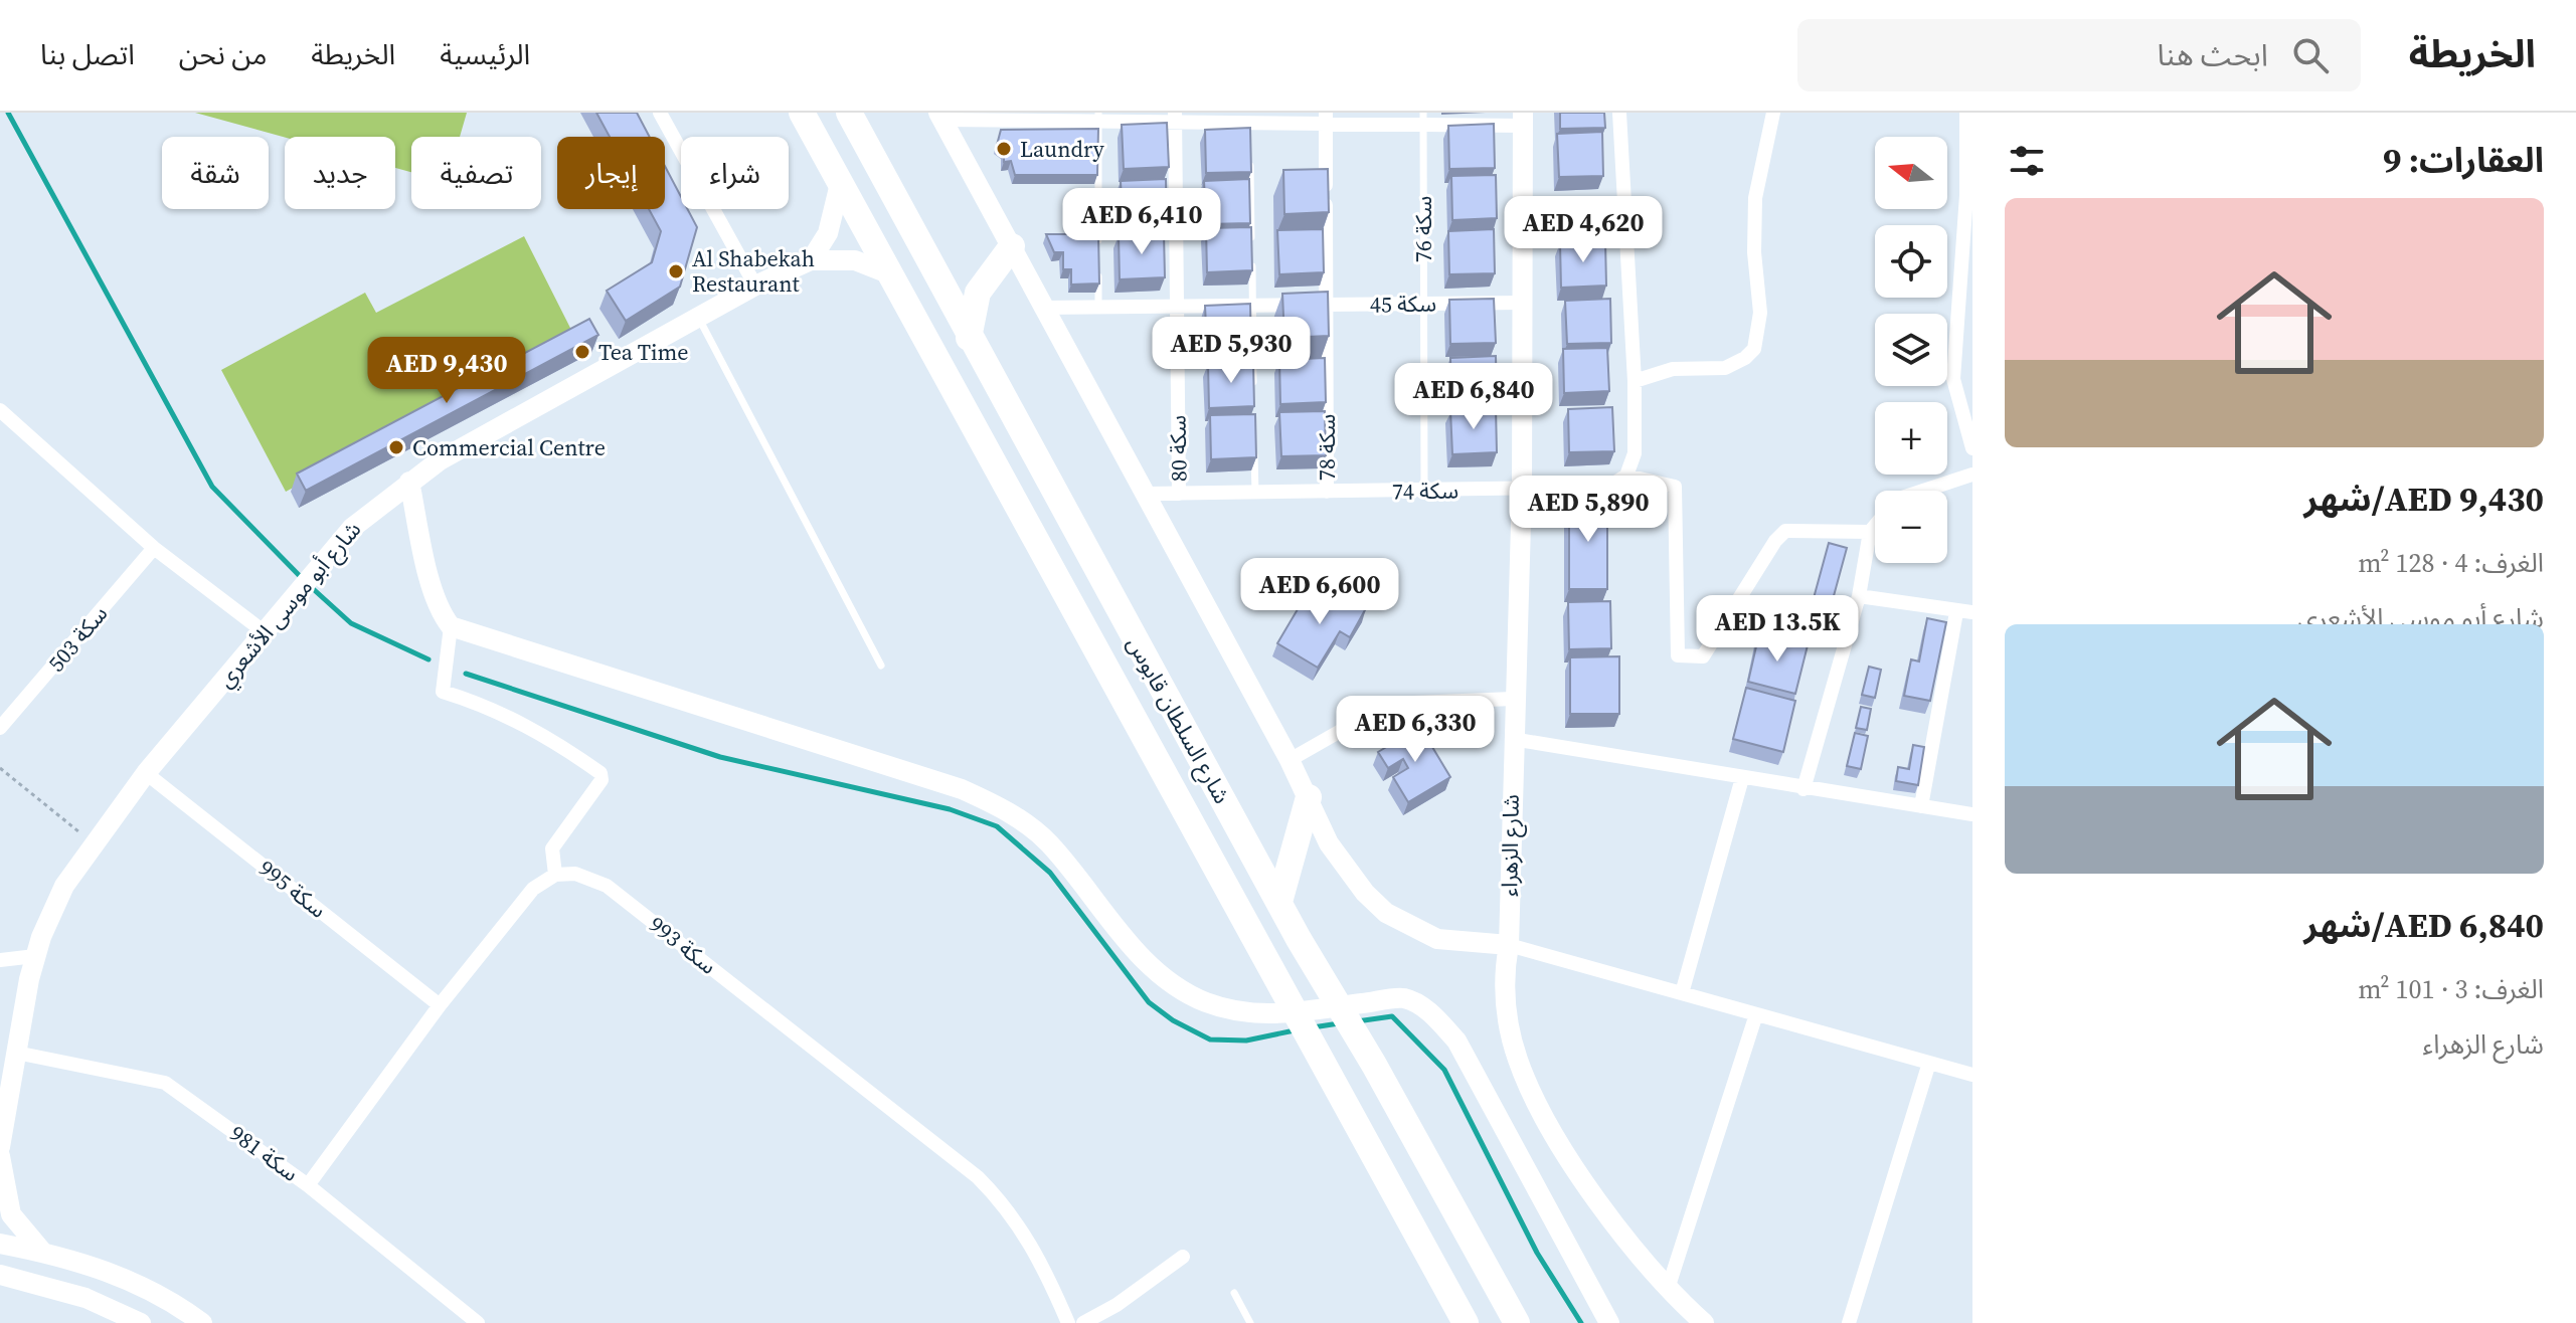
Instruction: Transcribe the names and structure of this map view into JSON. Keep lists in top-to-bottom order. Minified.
{"streets":{"highway":["شارع السلطان قابوس"],"street":["سكة 45","سكة 78","سكة 80","سكة 74","شارع أبو موسى الأشعري","سكة 503","شارع الزهراء","سكة 995","سكة 993","سكة 981"],"lane":["سكة 76"]},"crossings":[["سكة 76","سكة 45"],["سكة 76","سكة 74"],["سكة 45","سكة 78"],["سكة 45","سكة 80"],["سكة 45","شارع الزهراء"],["سكة 78","سكة 74"],["سكة 80","سكة 74"],["سكة 74","شارع الزهراء"],["شارع أبو موسى الأشعري","شارع السلطان قابوس"],["شارع أبو موسى الأشعري","سكة 995"],["شارع أبو موسى الأشعري","سكة 981"]],"places":["Laundry","Al Shabekah Restaurant","Tea Time","Commercial Centre"],"north":"left","page":{"header":"الخريطة","search":"ابحث هنا","nav":["الرئيسية","الخريطة","من نحن","اتصل بنا"],"heading":"العقارات: 9","map_buttons":["+","−"],"chip":["شراء","إيجار","تصفية","جديد","شقة"],"price":["AED 6,410","AED 4,620","AED 5,930","AED 9,430","AED 6,840","AED 5,890","AED 6,600","AED 13.5K","AED 6,330"],"list":[{"name":"AED 9,430/شهر","note":"الغرف: 4 · 128 m² · شارع أبو موسى الأشعري"},{"name":"AED 6,840/شهر","note":"الغرف: 3 · 101 m² · شارع الزهراء"}]}}
